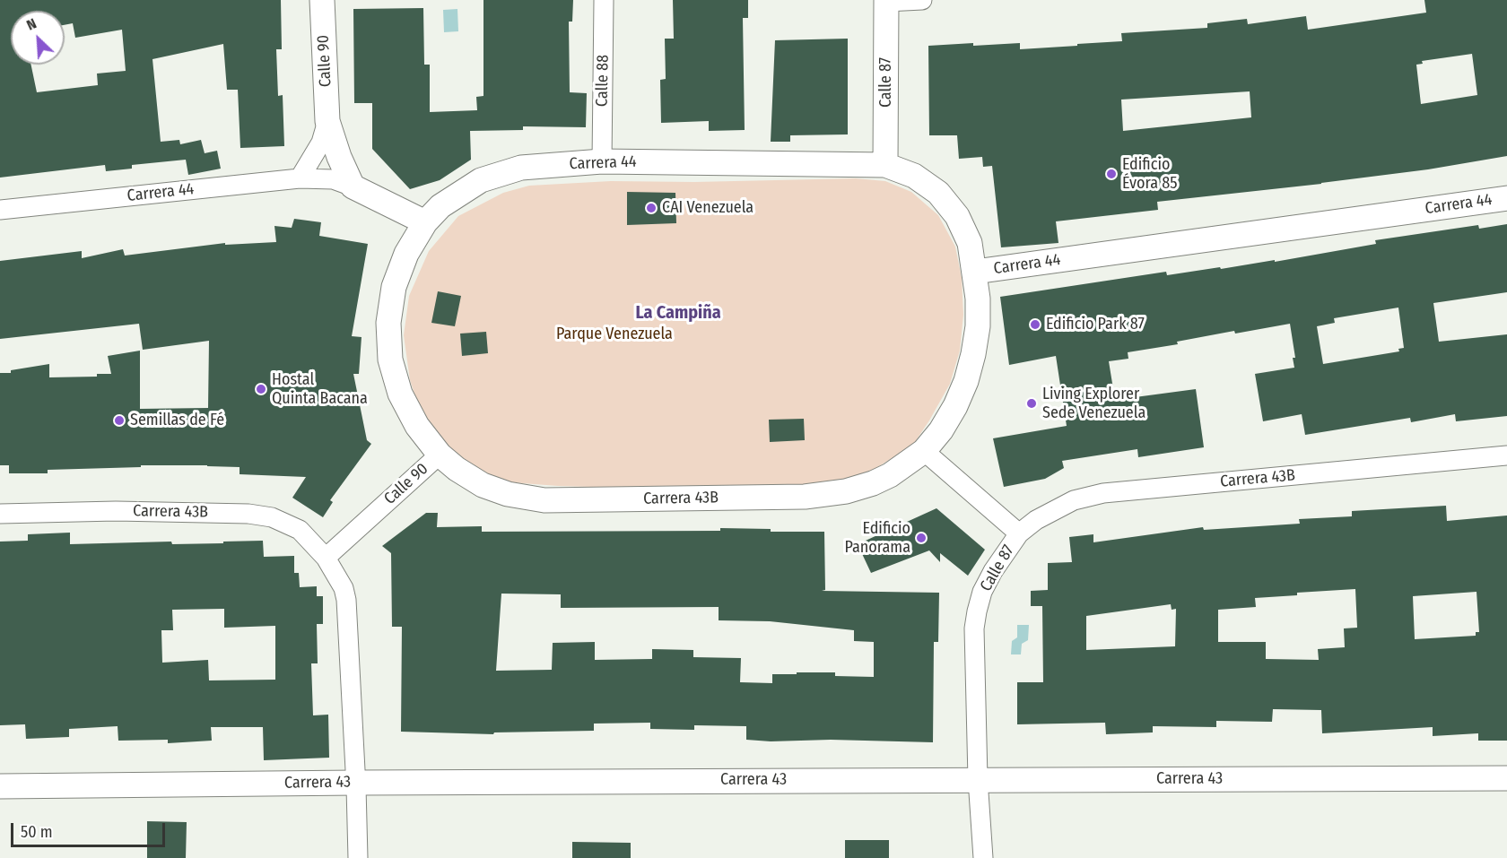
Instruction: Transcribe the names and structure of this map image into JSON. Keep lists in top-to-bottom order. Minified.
{"streets":{"street":["Calle 90","Calle 88","Calle 87","Carrera 44","Carrera 43B","Carrera 43"]},"crossings":[["Calle 90","Carrera 44"],["Calle 90","Carrera 43B"],["Calle 88","Carrera 44"],["Calle 87","Carrera 44"],["Calle 87","Carrera 43B"],["Calle 87","Carrera 43"]],"districts":["La Campiña"],"parks":["Parque Venezuela"],"places":["Edificio Évora 85","CAI Venezuela","Edificio Park 87","Hostal Quinta Bacana","Living Explorer Sede Venezuela","Semillas de Fé","Edificio Panorama"],"scale_bar":"50 m","north":"top left"}
